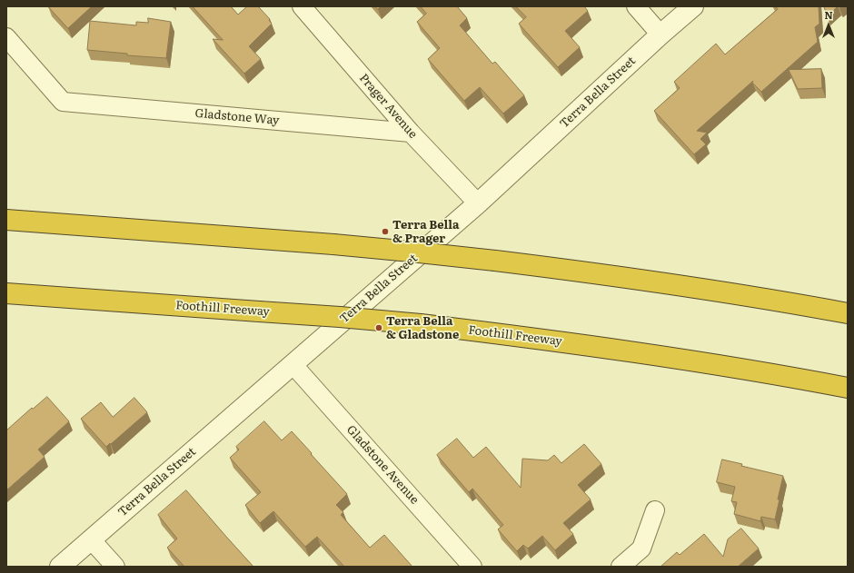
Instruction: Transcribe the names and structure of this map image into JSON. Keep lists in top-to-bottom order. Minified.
{"streets":{"highway":["Foothill Freeway"],"street":["Terra Bella Street","Prager Avenue","Gladstone Way","Gladstone Avenue"]},"crossings":[["Terra Bella Street","Prager Avenue"],["Terra Bella Street","Gladstone Avenue"],["Prager Avenue","Gladstone Way"]],"places":["Terra Bella & Prager","Terra Bella & Gladstone"],"north":"top"}
